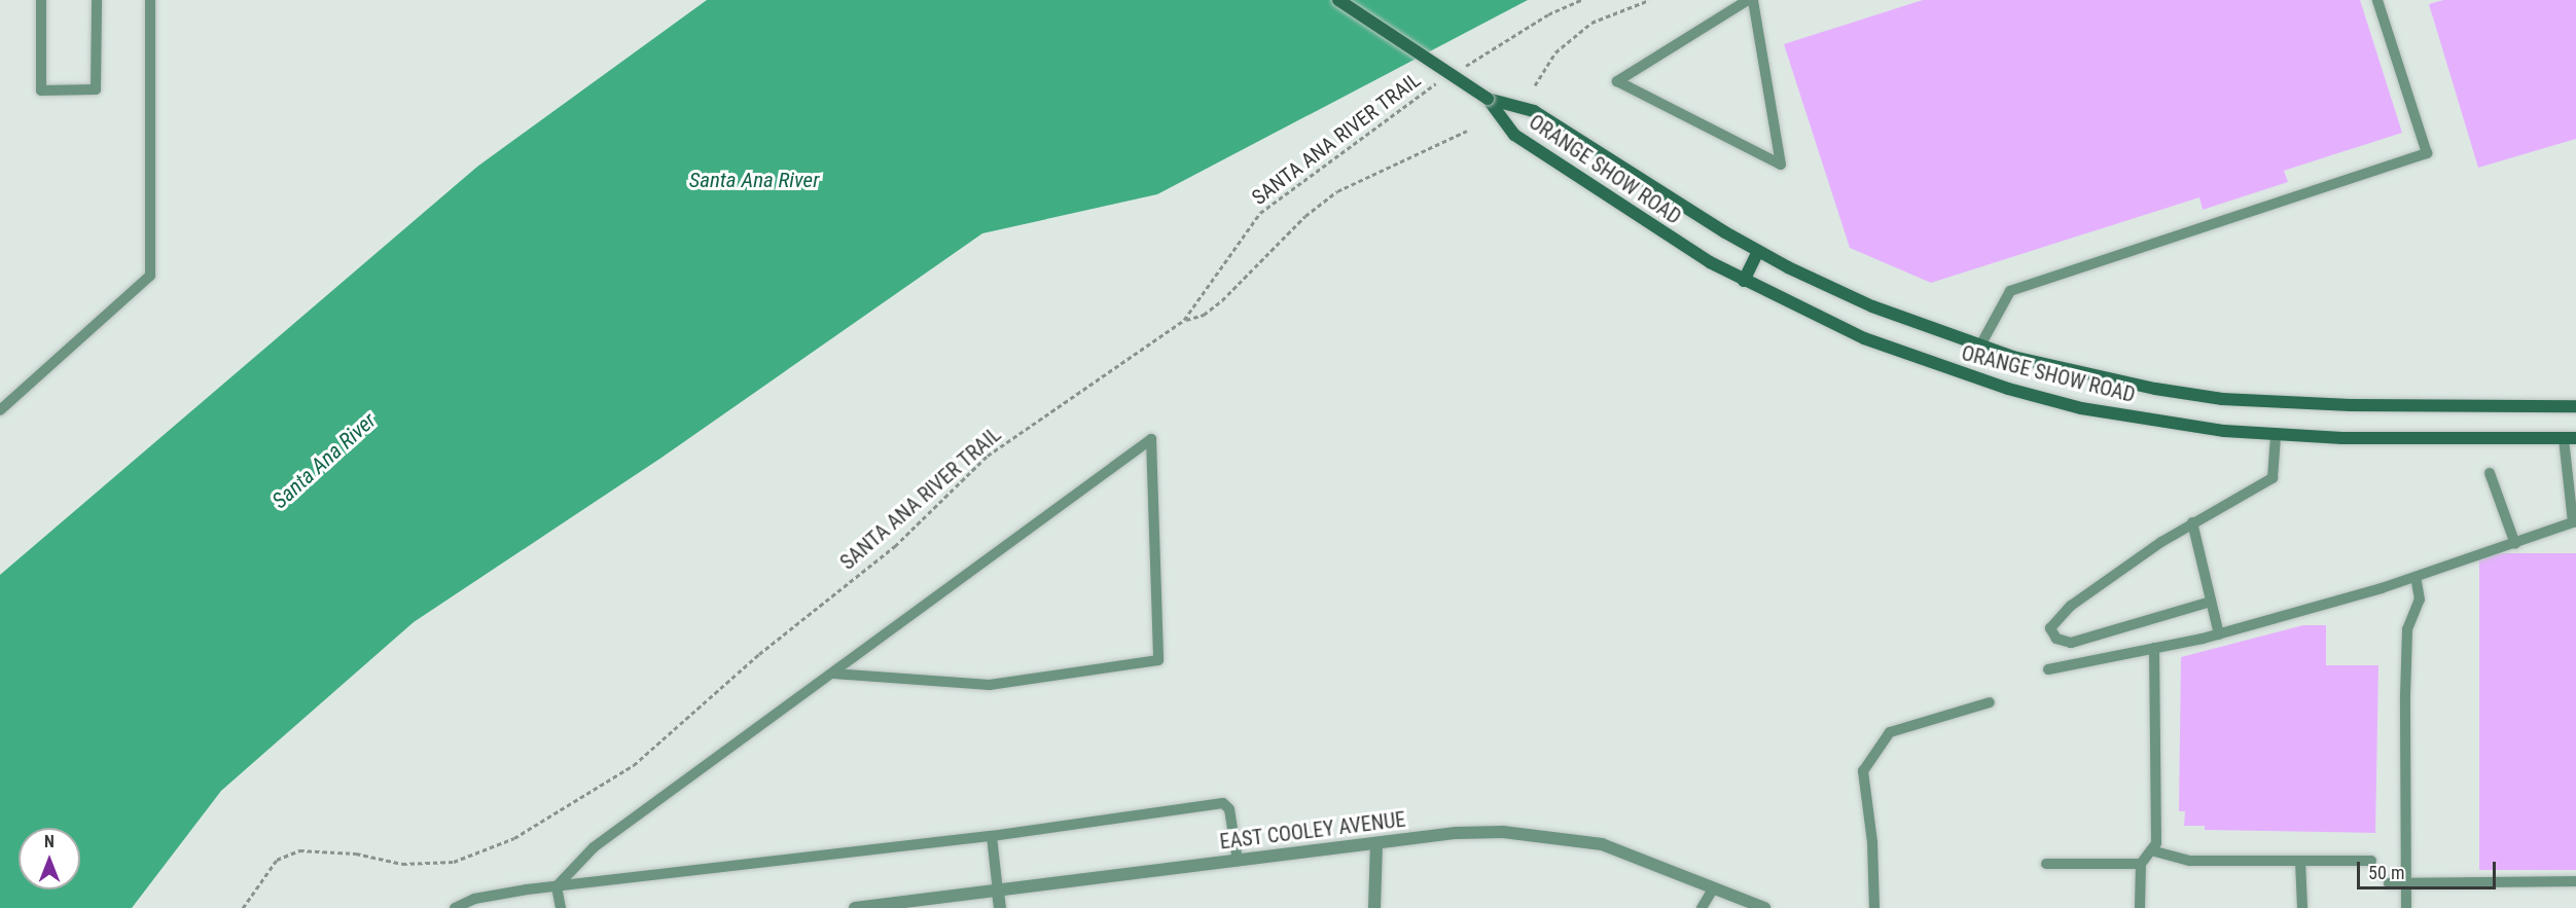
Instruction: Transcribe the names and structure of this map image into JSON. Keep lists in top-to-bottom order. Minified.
{"streets":{"main road":["ORANGE SHOW ROAD"],"street":["EAST COOLEY AVENUE"],"path":["SANTA ANA RIVER TRAIL"]},"water":["Santa Ana River"],"scale_bar":"50 m","north":"top"}
